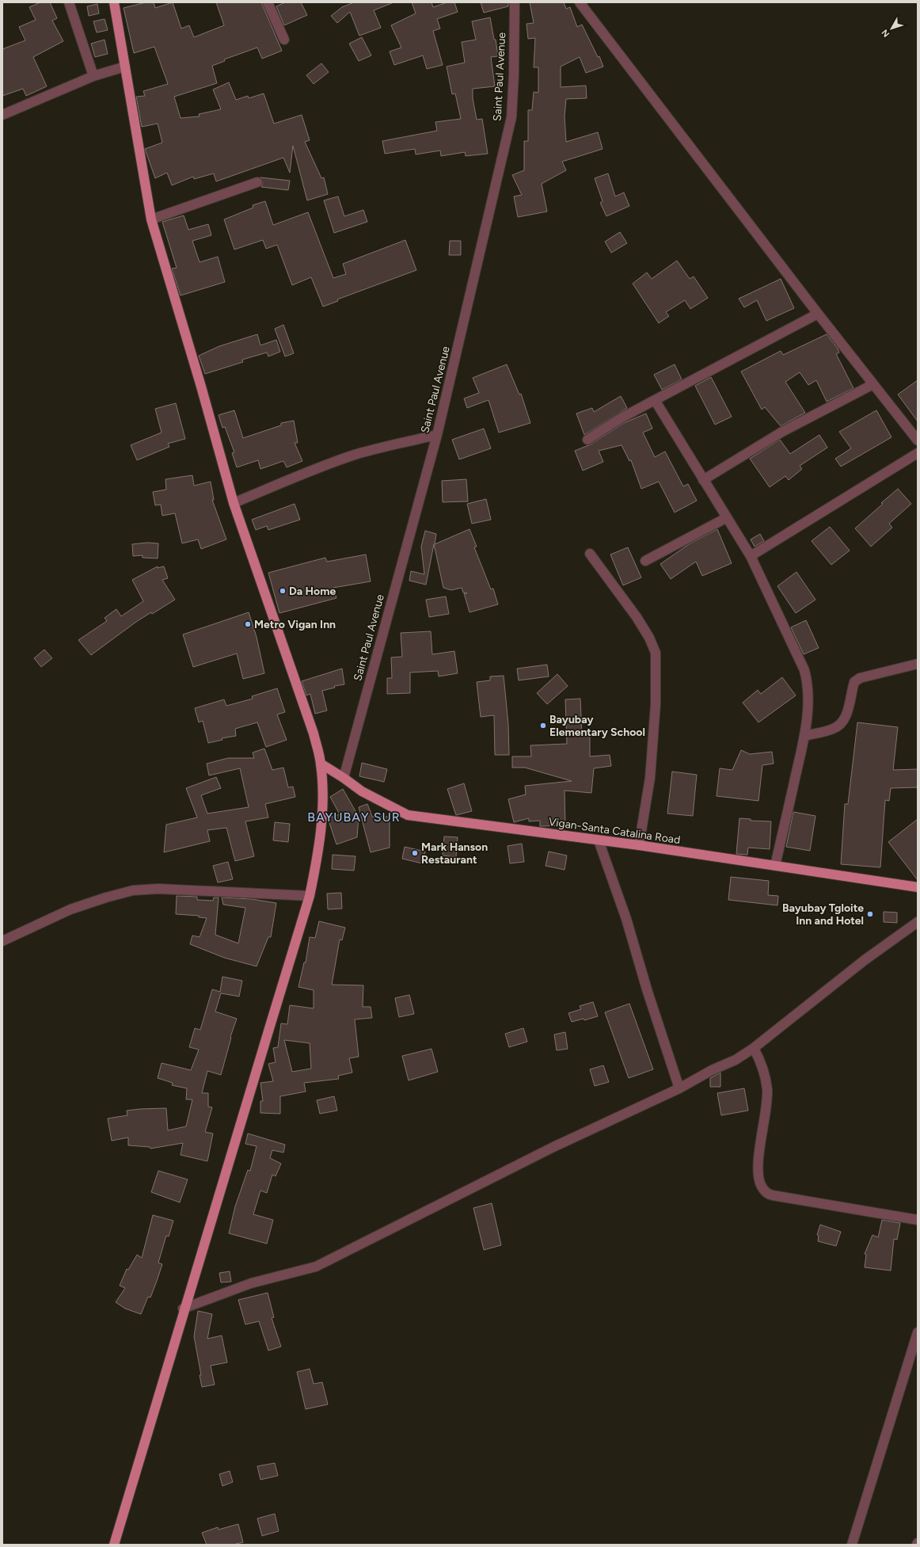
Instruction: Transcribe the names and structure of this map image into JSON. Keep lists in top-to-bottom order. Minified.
{"streets":{"main road":["Vigan-Santa Catalina Road"],"street":["Saint Paul Avenue"]},"crossings":[["Saint Paul Avenue","Vigan-Santa Catalina Road"]],"districts":["BAYUBAY SUR"],"places":["Da Home","Metro Vigan Inn","Bayubay Elementary School","Mark Hanson Restaurant","Bayubay Tgloite Inn and Hotel"],"north":"bottom left"}
